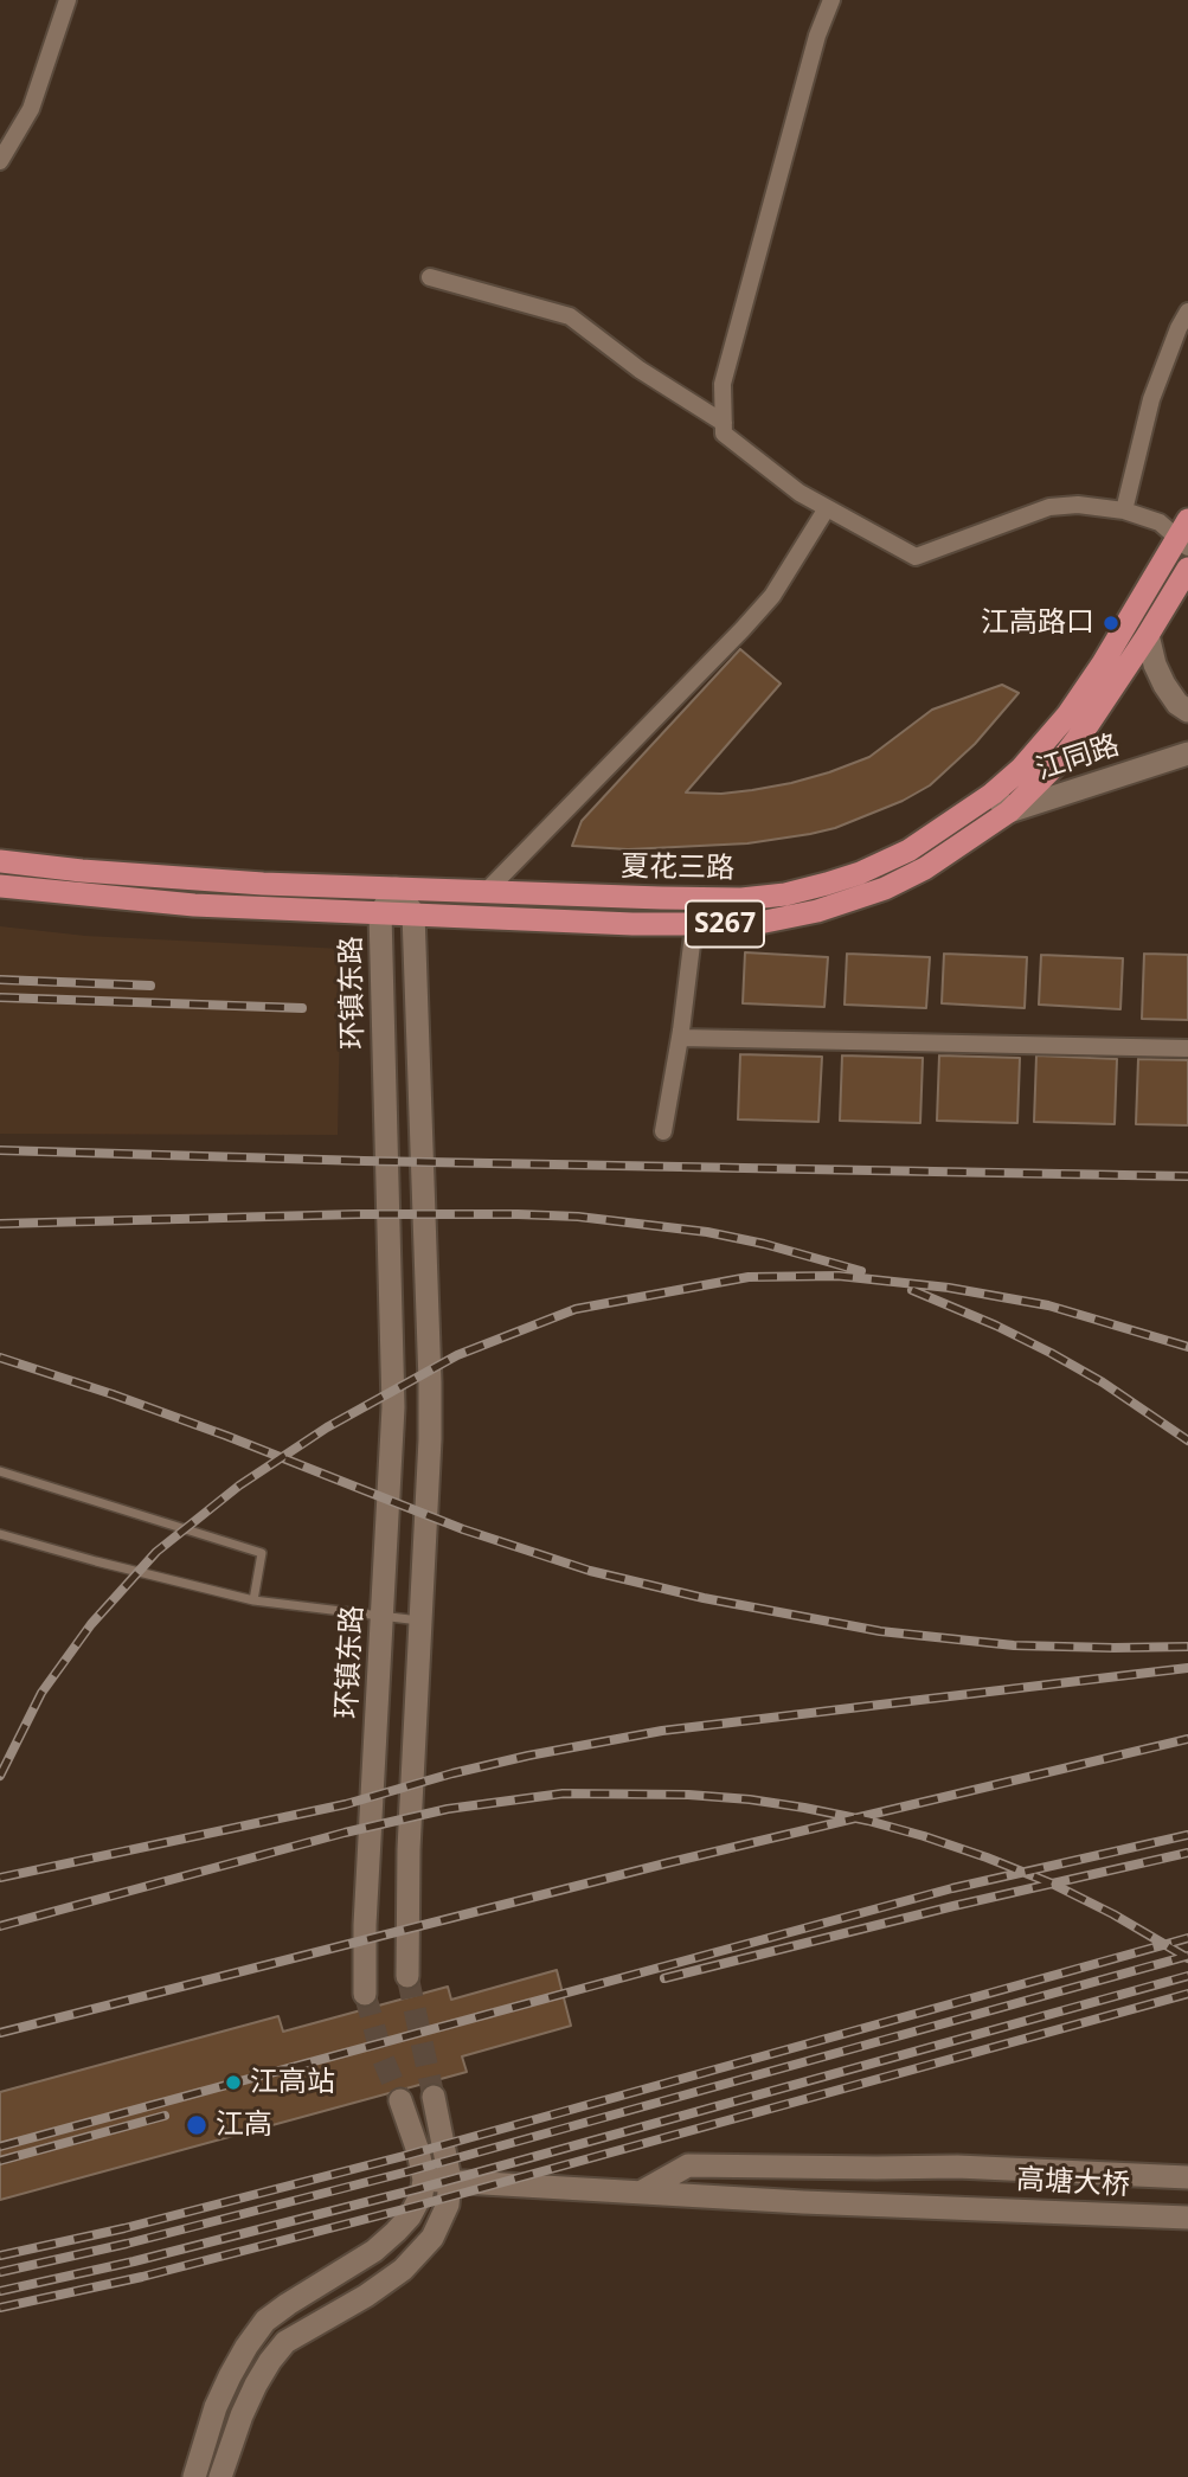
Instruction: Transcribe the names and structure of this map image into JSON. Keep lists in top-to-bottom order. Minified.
{"streets":{"main road":["夏花三路","S267"],"street":["江同路","环镇东路","高塘大桥"]},"crossings":[["江同路","夏花三路"],["夏花三路","环镇东路"]],"places":["江高路口","江高站","江高"]}
